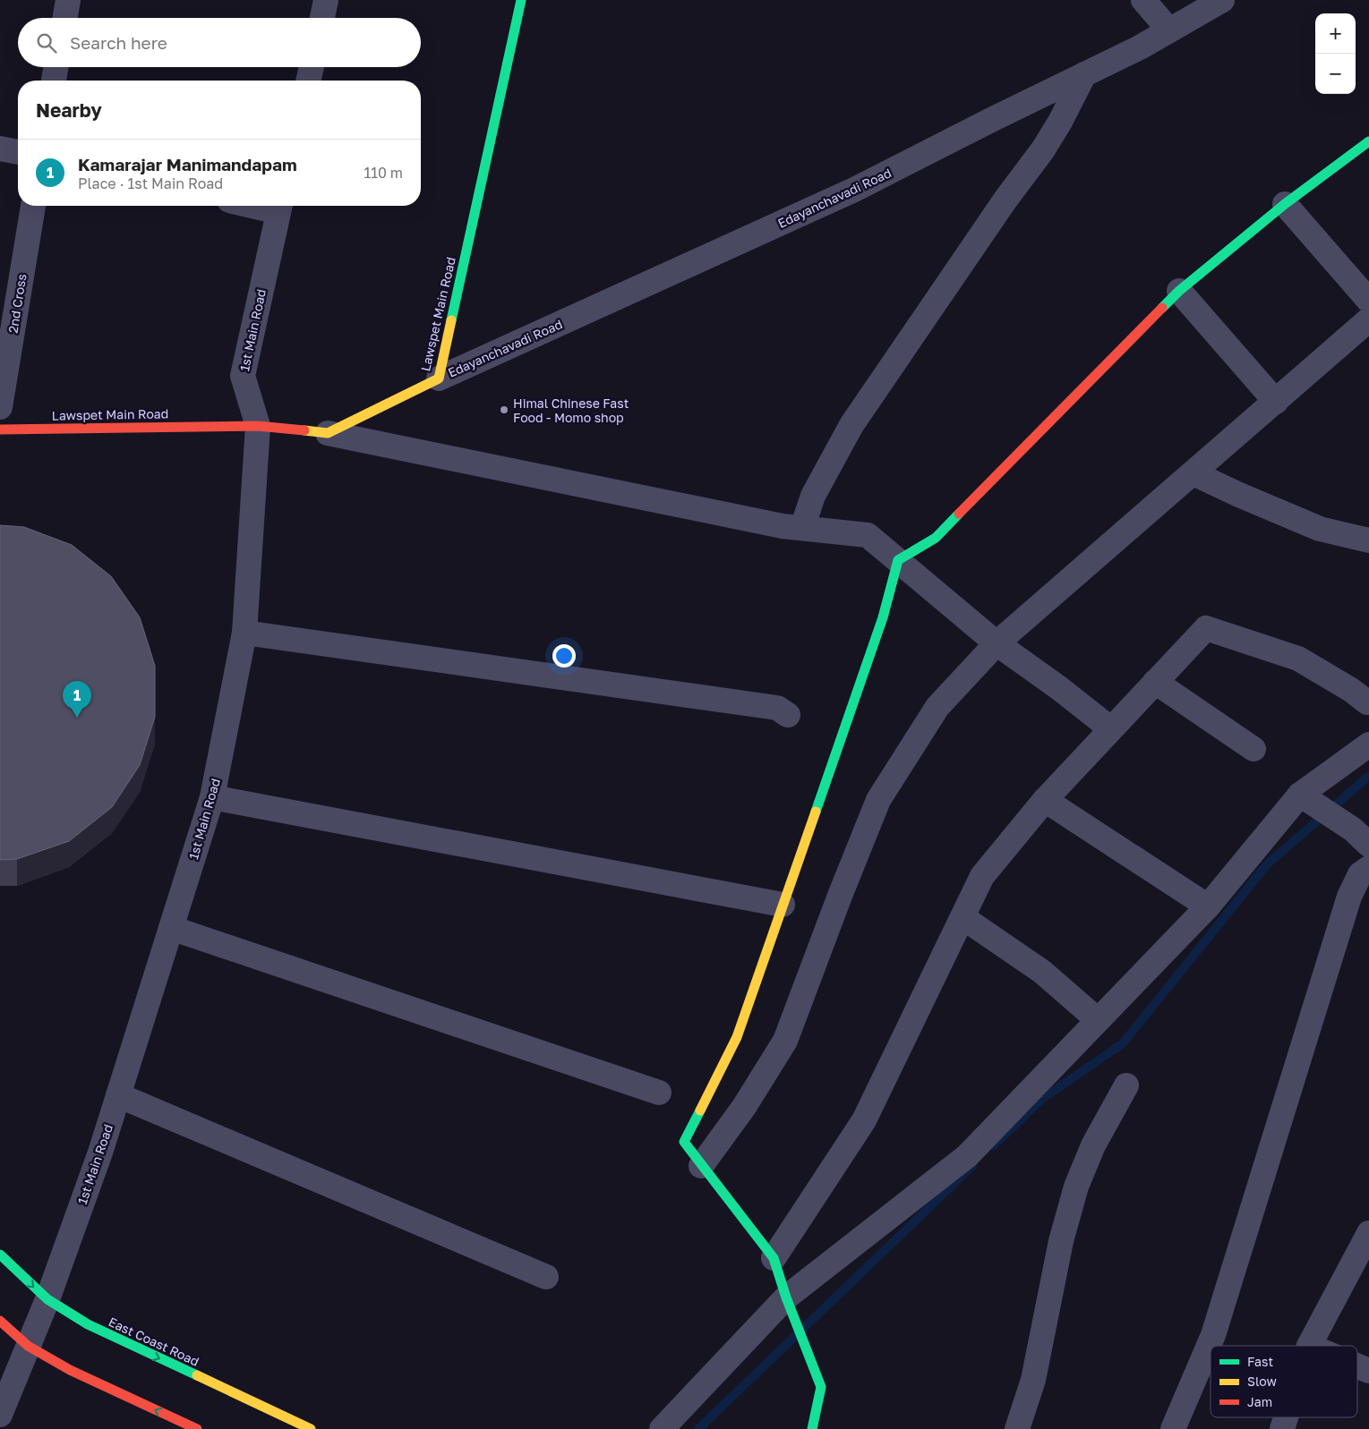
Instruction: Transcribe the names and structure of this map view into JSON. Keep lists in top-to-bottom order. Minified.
{"streets":{"main road":["Lawspet Main Road","East Coast Road"],"street":["Edayanchavadi Road","2nd Cross","1st Main Road"]},"crossings":[["Edayanchavadi Road","Lawspet Main Road"],["Lawspet Main Road","1st Main Road"],["1st Main Road","East Coast Road"]],"places":["Himal Chinese Fast Food - Momo shop"],"legend":["Fast","Slow","Jam"],"page":{"map_buttons":["+","−"],"search":"Search here","heading":"Nearby","list":[{"mark":"1","name":"Kamarajar Manimandapam","note":"Place · 1st Main Road","value":"110 m"}],"pins":"1"}}
